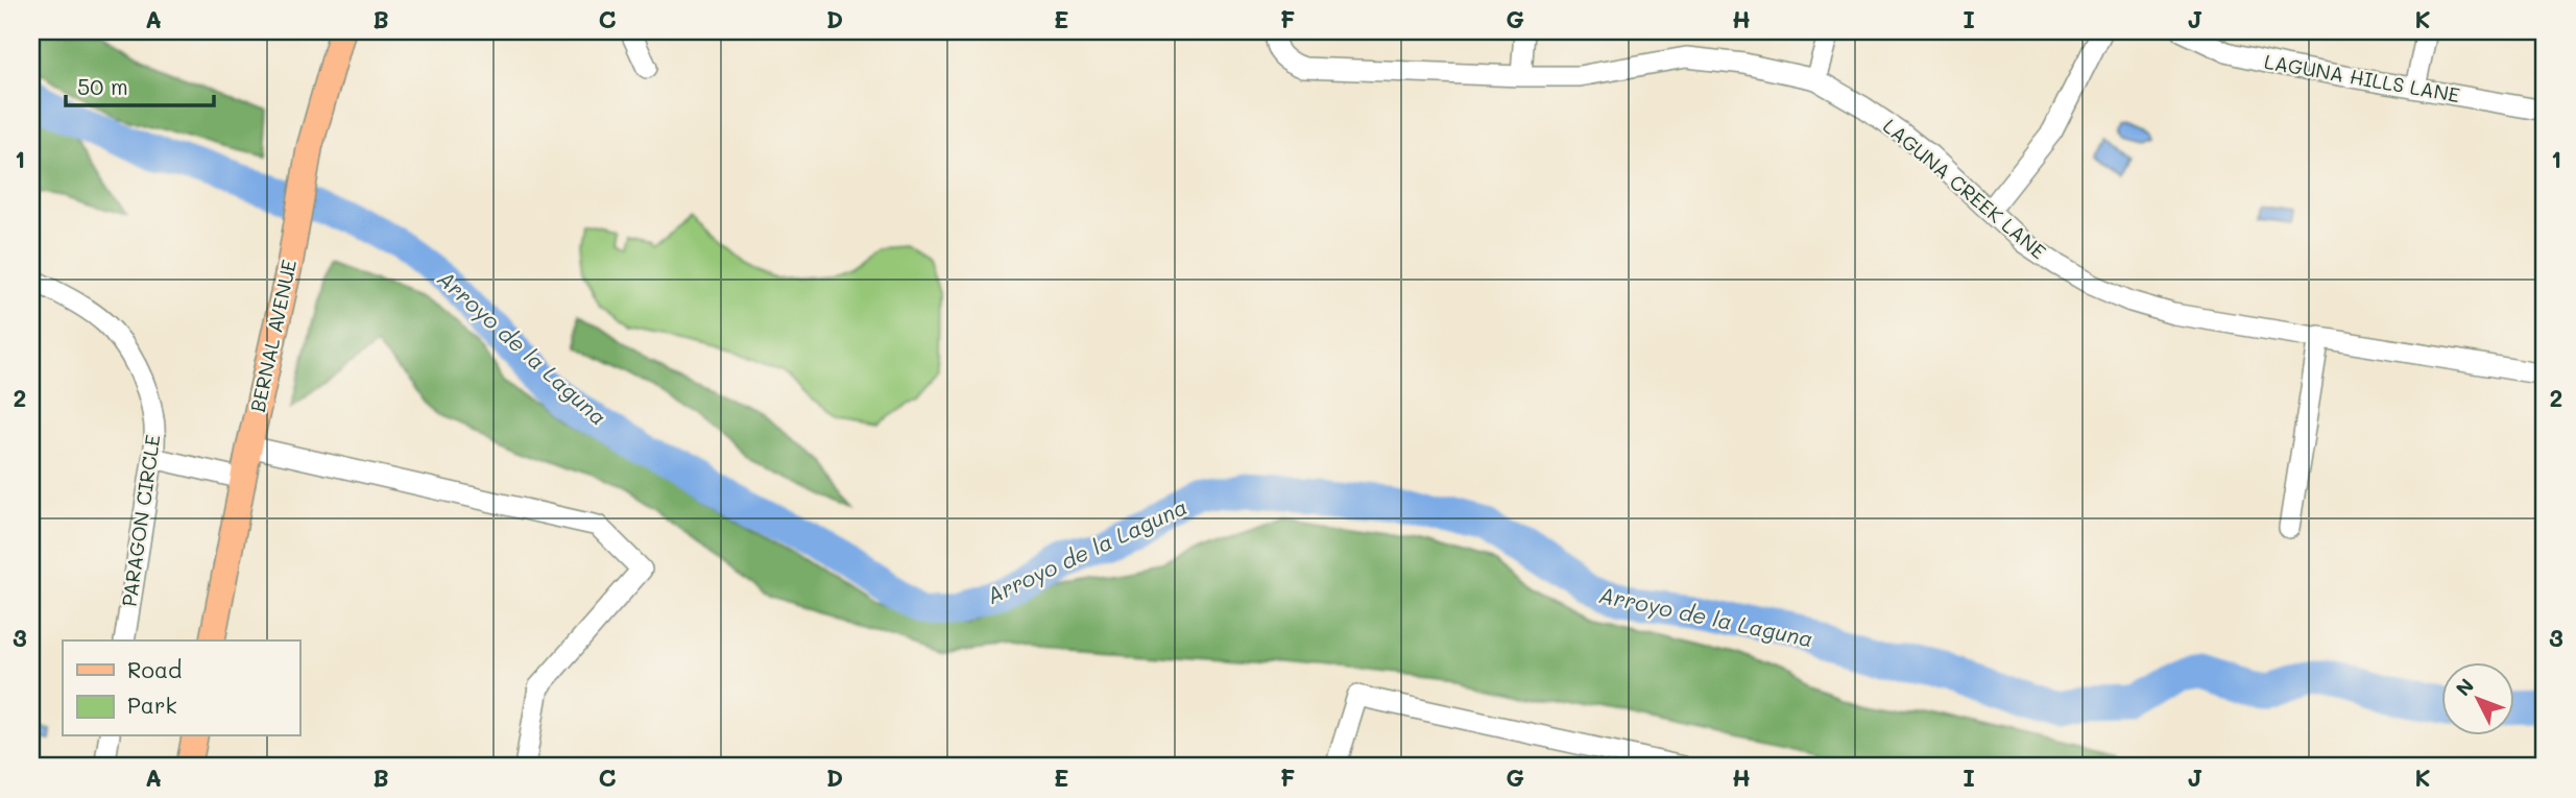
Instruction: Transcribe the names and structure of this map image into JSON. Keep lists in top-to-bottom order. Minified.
{"streets":{"main road":["BERNAL AVENUE"],"street":["LAGUNA HILLS LANE","LAGUNA CREEK LANE","PARAGON CIRCLE"]},"water":["Arroyo de la Laguna"],"legend":["Road","Park"],"scale_bar":"50 m","north":"top left","grid":{"columns":["A","B","C","D","E","F","G","H","I","J","K"],"rows":["1","2","3"]}}
